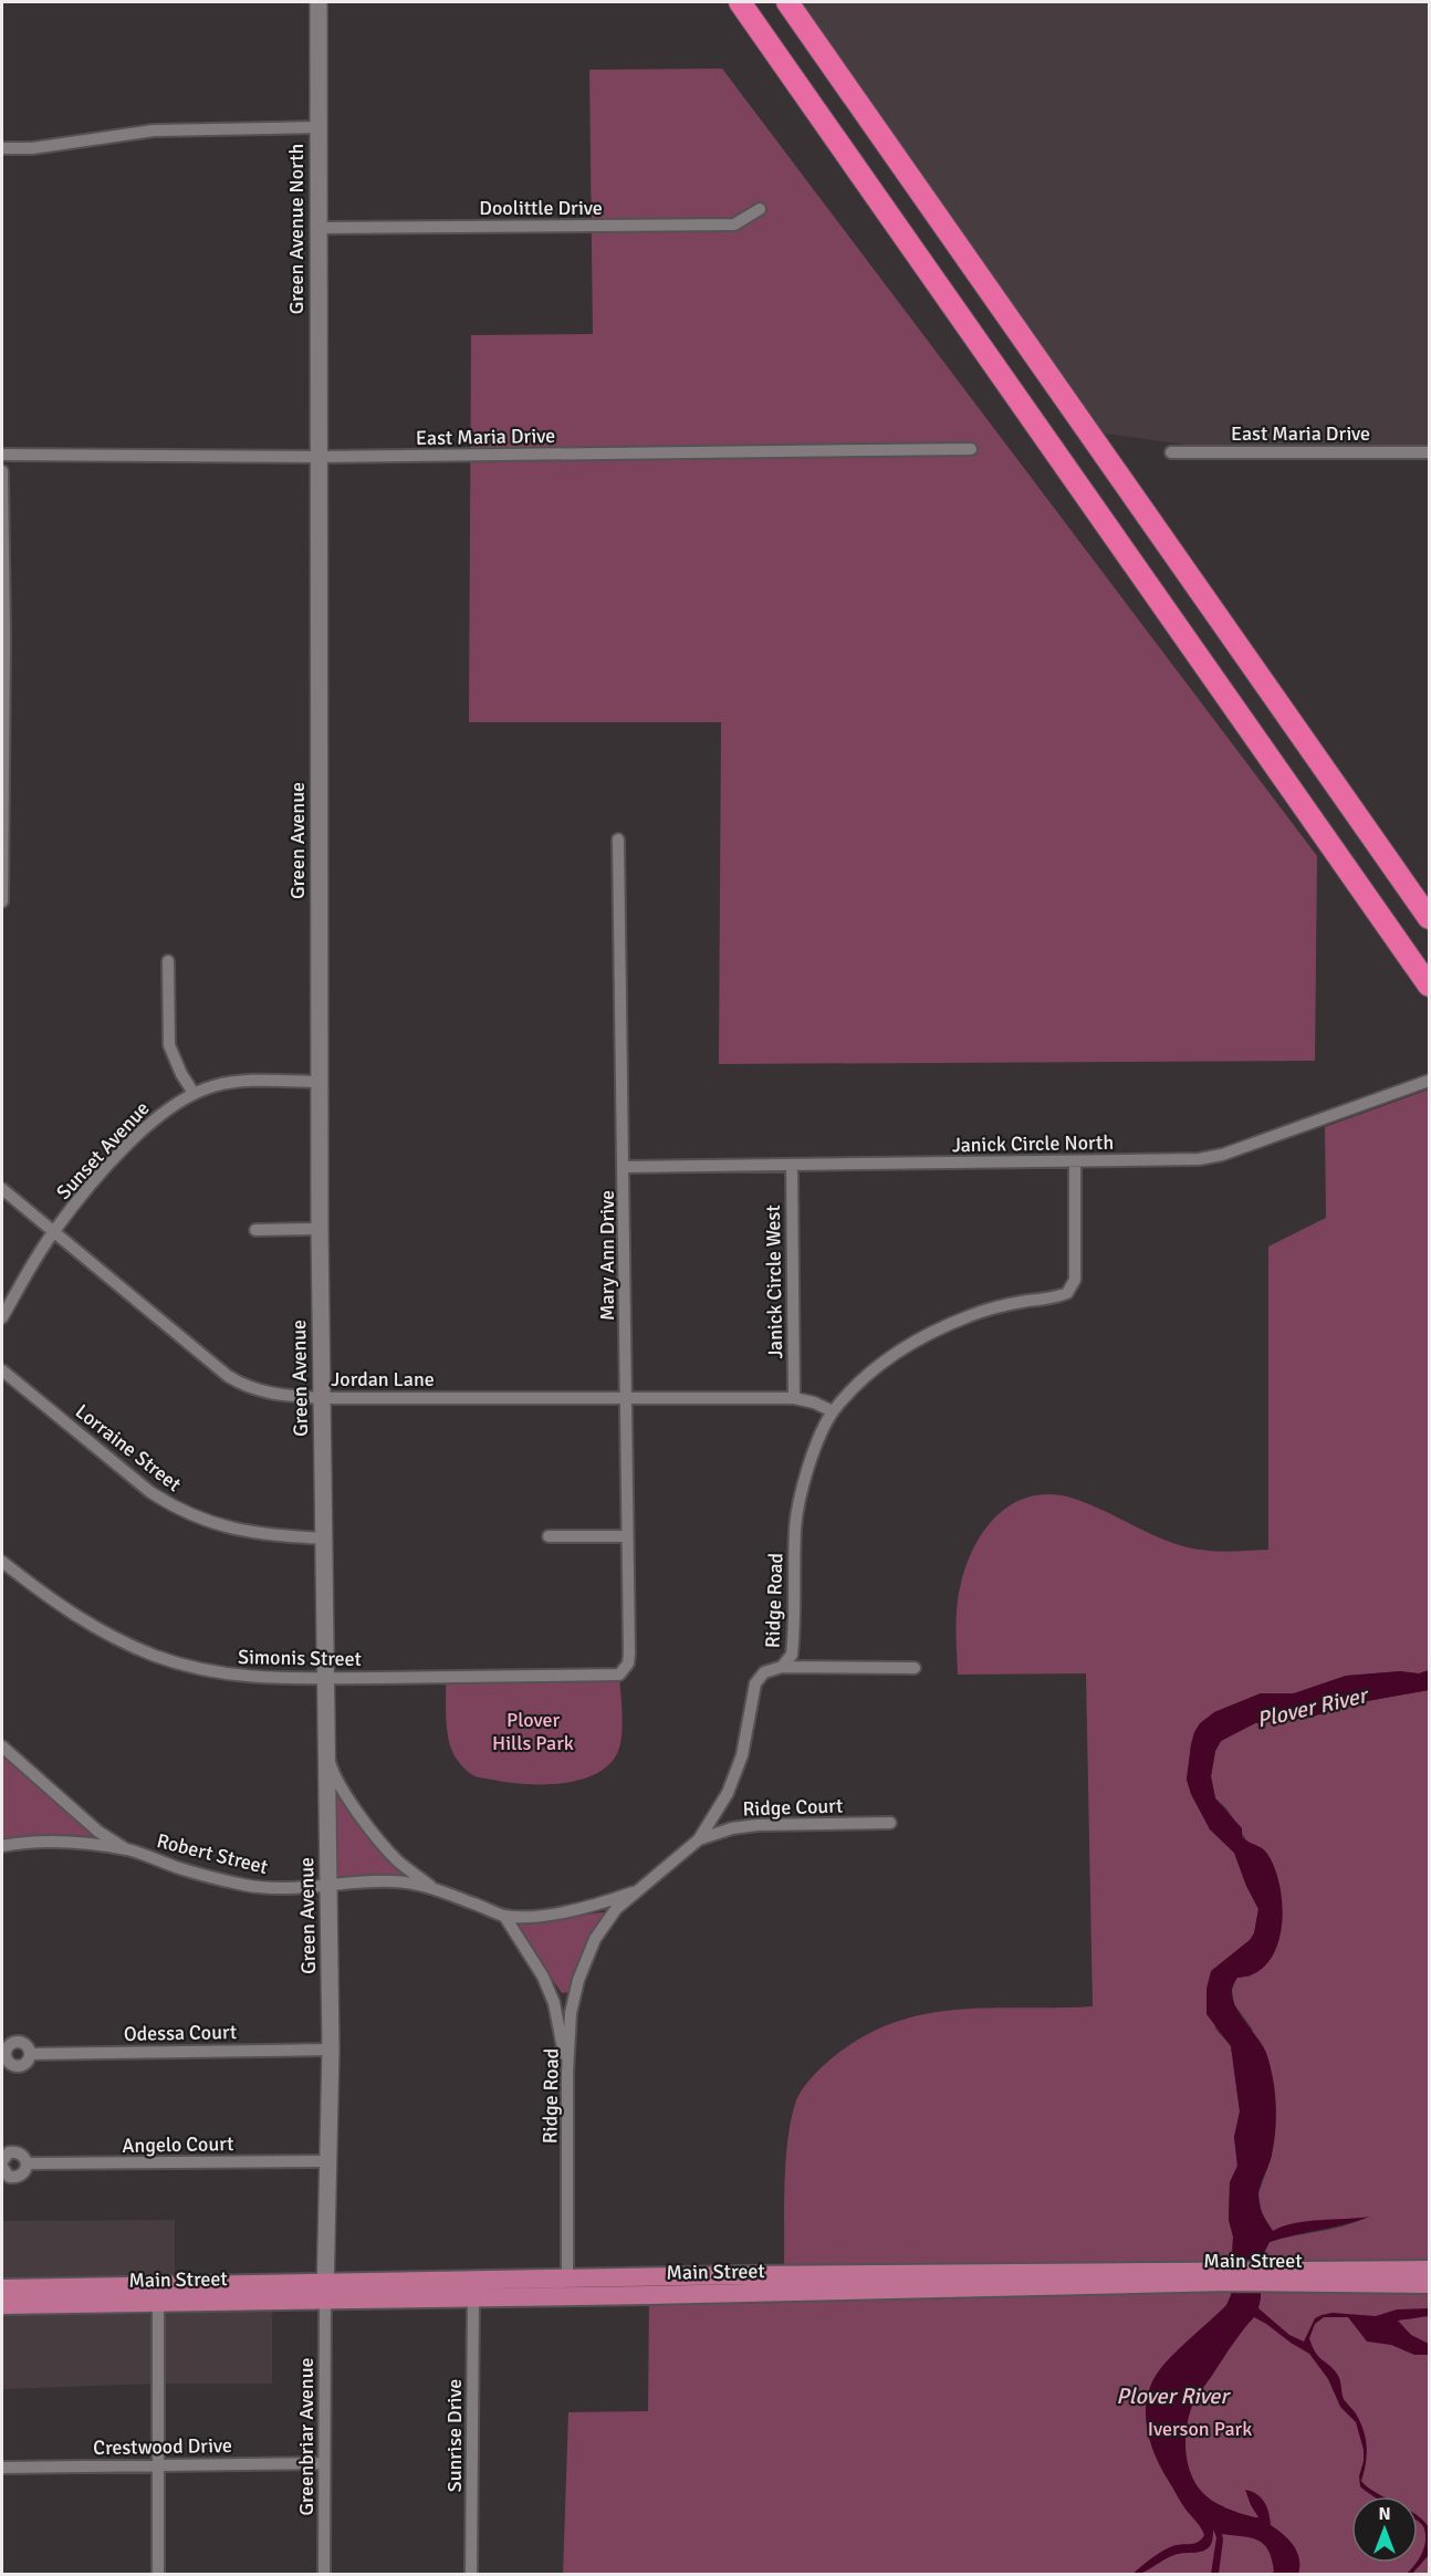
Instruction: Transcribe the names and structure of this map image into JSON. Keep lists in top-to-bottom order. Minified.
{"streets":{"main road":["Main Street"],"street":["Doolittle Drive","Green Avenue North","East Maria Drive","Green Avenue","Janick Circle North","Sunset Avenue","Mary Ann Drive","Janick Circle West","Jordan Lane","Lorraine Street","Ridge Road","Simonis Street","Ridge Court","Robert Street","Odessa Court","Angelo Court","Sunrise Drive","Greenbriar Avenue","Crestwood Drive"]},"crossings":[["Doolittle Drive","Green Avenue North"],["Green Avenue North","East Maria Drive"],["Green Avenue North","Green Avenue"],["East Maria Drive","Green Avenue"],["Green Avenue","Sunset Avenue"],["Green Avenue","Jordan Lane"],["Green Avenue","Lorraine Street"],["Green Avenue","Simonis Street"],["Green Avenue","Robert Street"],["Green Avenue","Odessa Court"],["Green Avenue","Angelo Court"],["Green Avenue","Main Street"],["Green Avenue","Greenbriar Avenue"],["Janick Circle North","Mary Ann Drive"],["Janick Circle North","Janick Circle West"],["Janick Circle North","Ridge Road"],["Sunset Avenue","Jordan Lane"],["Mary Ann Drive","Jordan Lane"],["Mary Ann Drive","Simonis Street"],["Janick Circle West","Jordan Lane"],["Jordan Lane","Ridge Road"],["Ridge Road","Ridge Court"],["Ridge Road","Main Street"],["Main Street","Sunrise Drive"],["Main Street","Greenbriar Avenue"],["Greenbriar Avenue","Crestwood Drive"]],"water":["Plover River"],"parks":["Plover Hills Park","Iverson Park"],"north":"top"}
